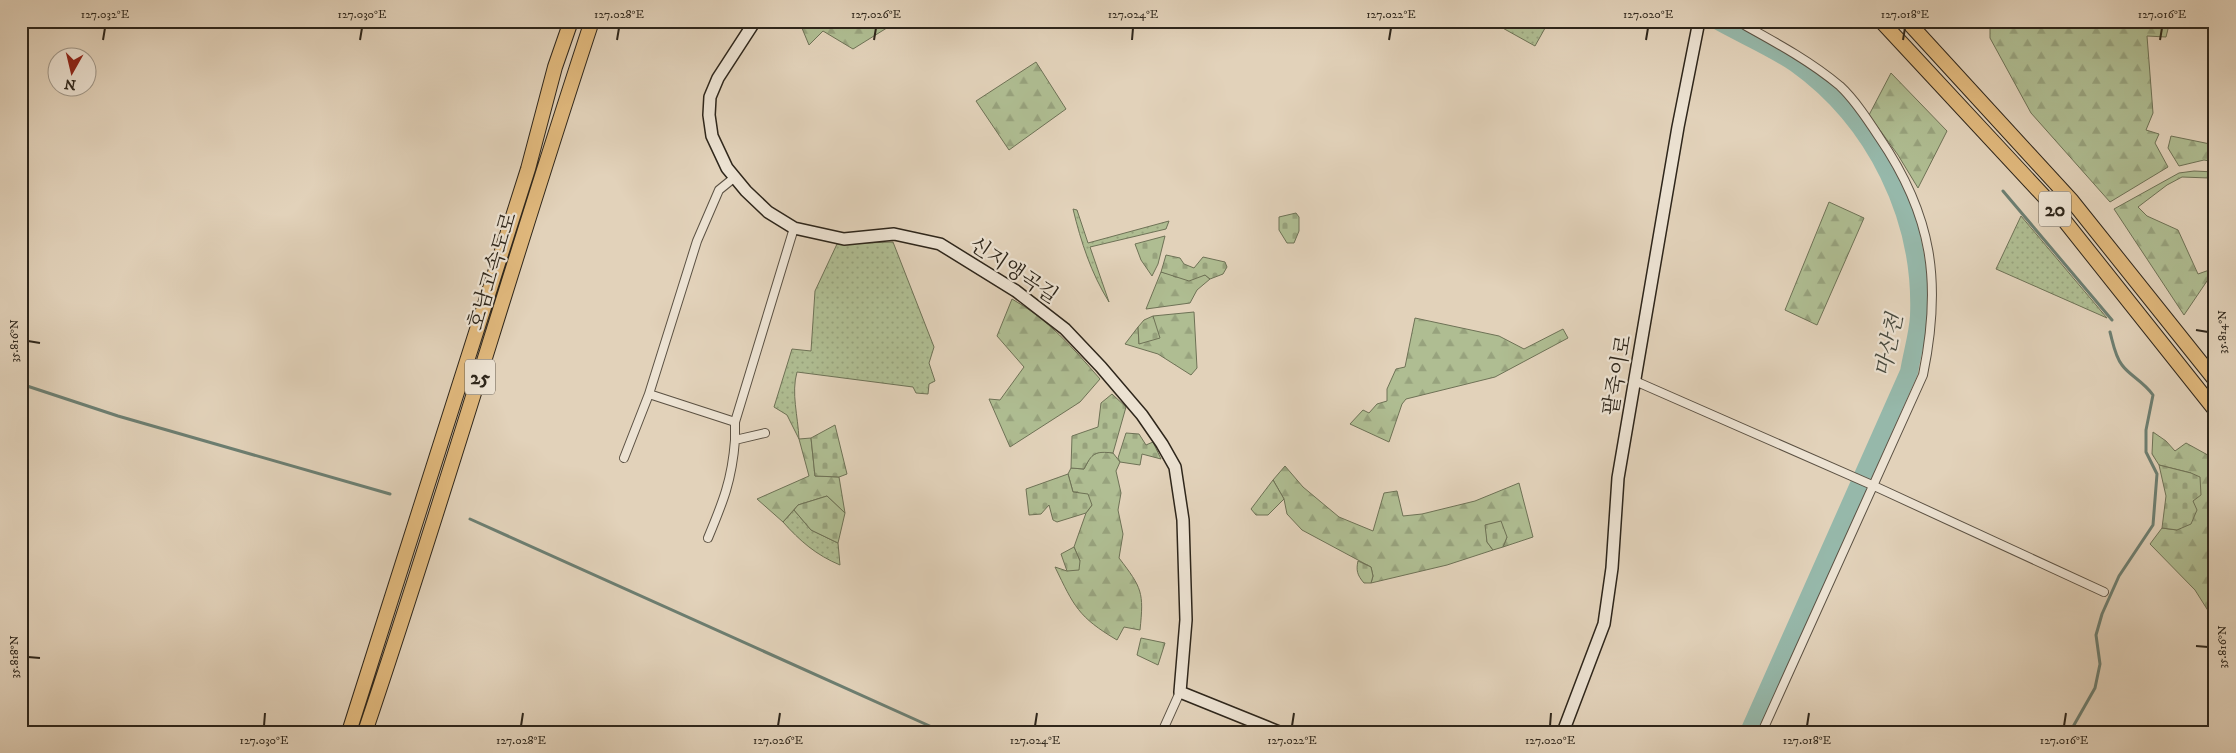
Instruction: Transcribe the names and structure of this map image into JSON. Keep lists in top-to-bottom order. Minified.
{"streets":{"highway":["20","호남고속도로","25"],"street":["신지앵곡길","팥죽이로"]},"water":["마산천"],"north":"bottom","coordinates":["127.032°E","127.030°E","127.028°E","127.026°E","127.024°E","127.022°E","127.020°E","127.018°E","127.016°E","35.814°N","35.816°N","35.818°N"]}
